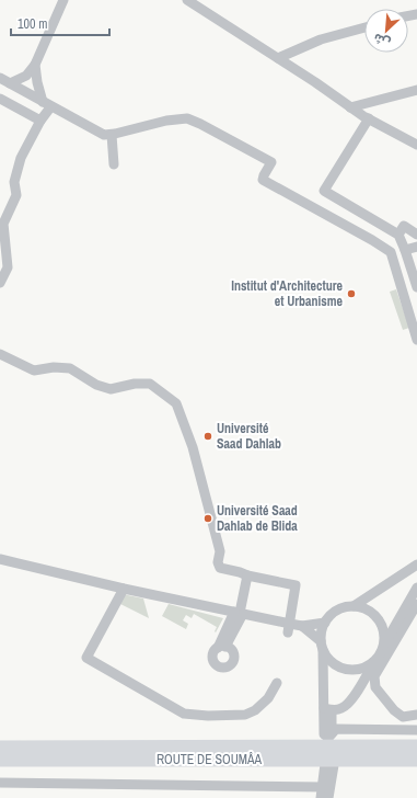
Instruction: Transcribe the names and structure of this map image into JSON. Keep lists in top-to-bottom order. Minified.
{"streets":{"highway":["ROUTE DE SOUMÂA"]},"places":["Institut d'Architecture et Urbanisme","Université Saad Dahlab","Université Saad Dahlab de Blida"],"scale_bar":"100 m","north":"bottom left"}
